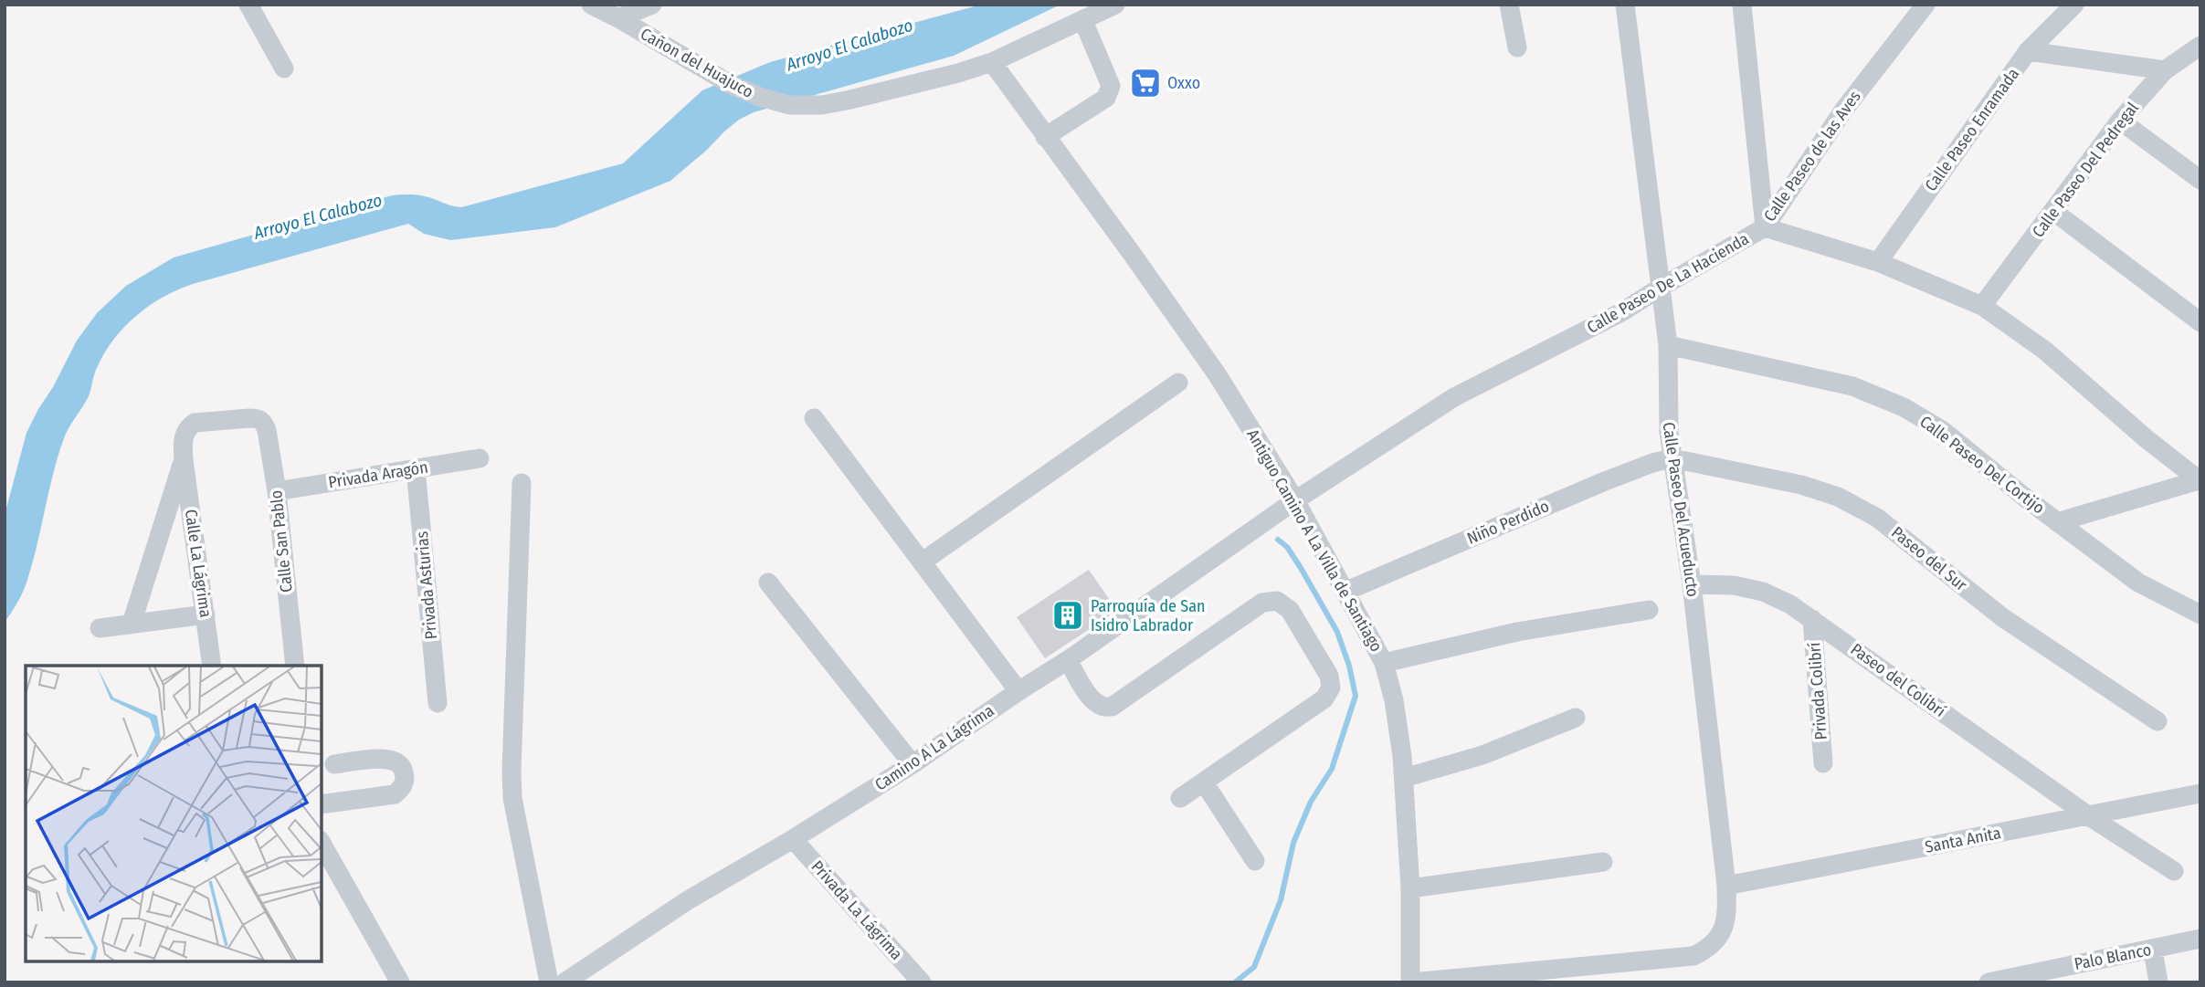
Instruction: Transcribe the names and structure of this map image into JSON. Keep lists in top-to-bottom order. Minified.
{"streets":{"street":["Cañon del Huajuco","Calle Paseo Enramada","Calle Paseo de las Aves","Calle Paseo Del Pedregal","Calle Paseo De La Hacienda","Calle Paseo Del Cortijo","Privada Aragón","Calle Paseo Del Acueducto","Niño Perdido","Antiguo Camino A La Villa de Santiago","Calle San Pablo","Paseo del Sur","Calle La Lágrima","Privada Asturias","Paseo del Colibrí","Privada Colibrí","Camino A La Lágrima","Santa Anita","Privada La Lágrima","Palo Blanco"]},"crossings":[["Cañon del Huajuco","Antiguo Camino A La Villa de Santiago"],["Calle Paseo Enramada","Calle Paseo De La Hacienda"],["Calle Paseo de las Aves","Calle Paseo De La Hacienda"],["Calle Paseo Del Pedregal","Calle Paseo De La Hacienda"],["Calle Paseo De La Hacienda","Calle Paseo Del Acueducto"],["Calle Paseo De La Hacienda","Antiguo Camino A La Villa de Santiago"],["Calle Paseo De La Hacienda","Camino A La Lágrima"],["Calle Paseo Del Cortijo","Calle Paseo Del Acueducto"],["Privada Aragón","Calle San Pablo"],["Privada Aragón","Privada Asturias"],["Calle Paseo Del Acueducto","Niño Perdido"],["Calle Paseo Del Acueducto","Antiguo Camino A La Villa de Santiago"],["Calle Paseo Del Acueducto","Paseo del Sur"],["Calle Paseo Del Acueducto","Paseo del Colibrí"],["Calle Paseo Del Acueducto","Santa Anita"],["Niño Perdido","Antiguo Camino A La Villa de Santiago"],["Niño Perdido","Paseo del Sur"],["Antiguo Camino A La Villa de Santiago","Camino A La Lágrima"],["Calle San Pablo","Calle La Lágrima"],["Paseo del Colibrí","Privada Colibrí"],["Paseo del Colibrí","Santa Anita"],["Camino A La Lágrima","Privada La Lágrima"]],"water":["Arroyo El Calabozo"],"places":{"supermarket":["Oxxo"],"building":["Parroquía de San Isidro Labrador"]}}
